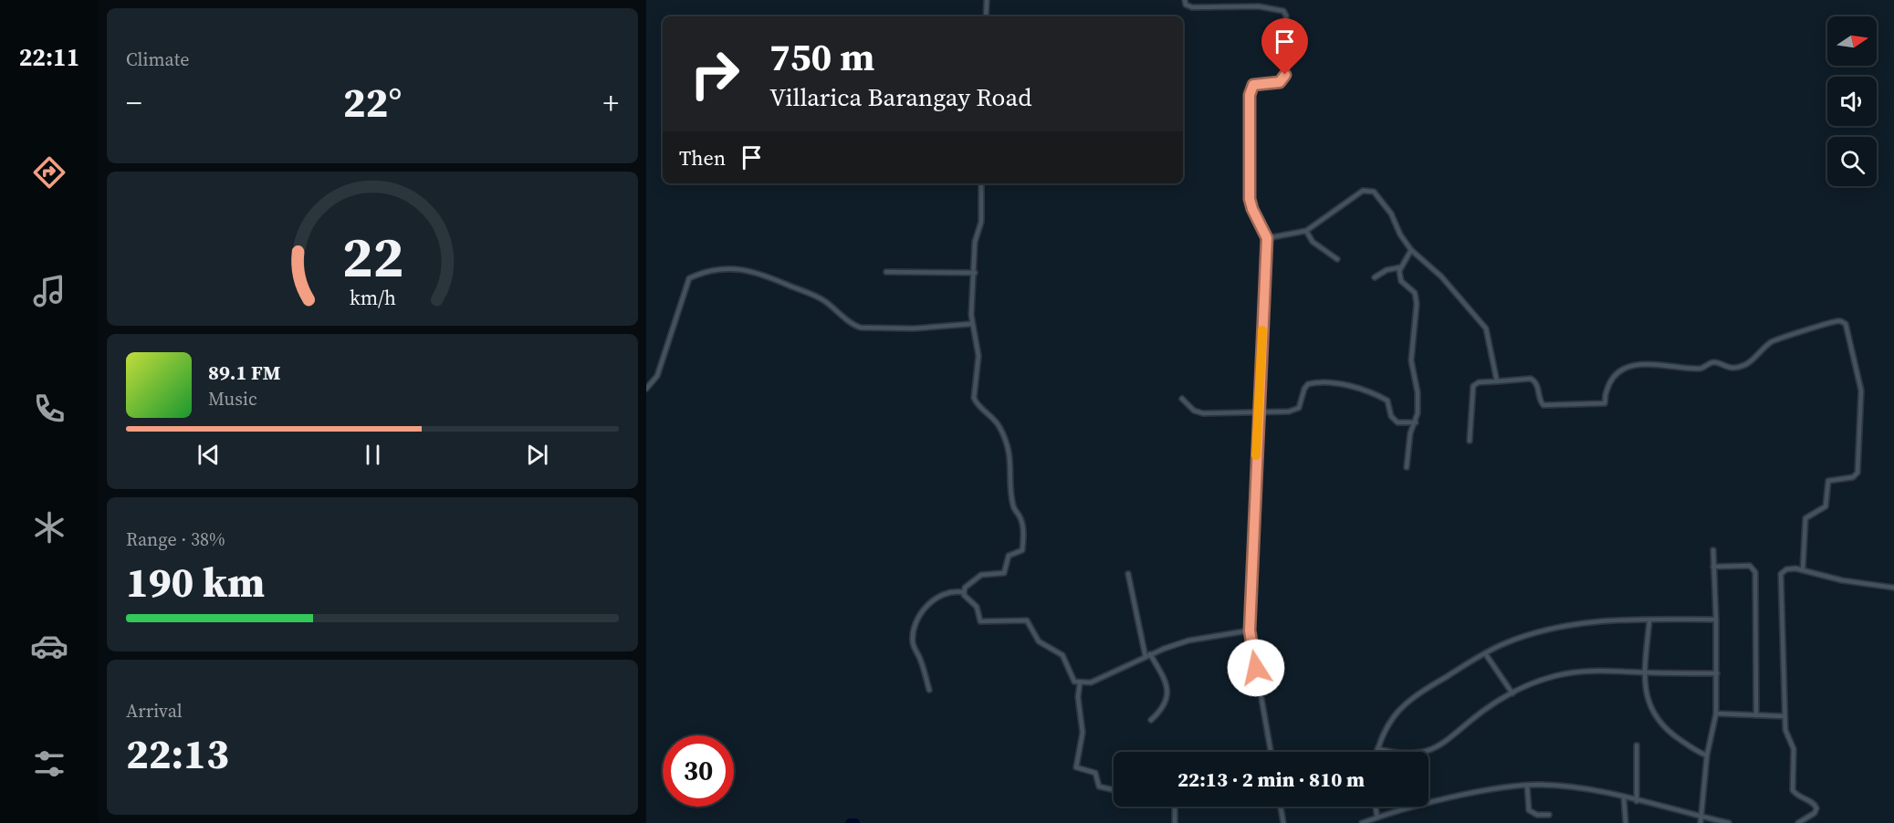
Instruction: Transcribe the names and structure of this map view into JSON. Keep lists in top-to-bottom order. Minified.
{"north":"right","page":{"tabs":"22:11","tile":["Climate",["Range · 38%","190 km"],["Arrival","22:13"]],"turn":["750 m","Villarica Barangay Road"],"heat":["−","22°","+"],"then":"Then","song":["89.1 FM","Music"],"limit":"30","trip":"22:13 · 2 min · 810 m","gauge":["22","km/h"]}}
